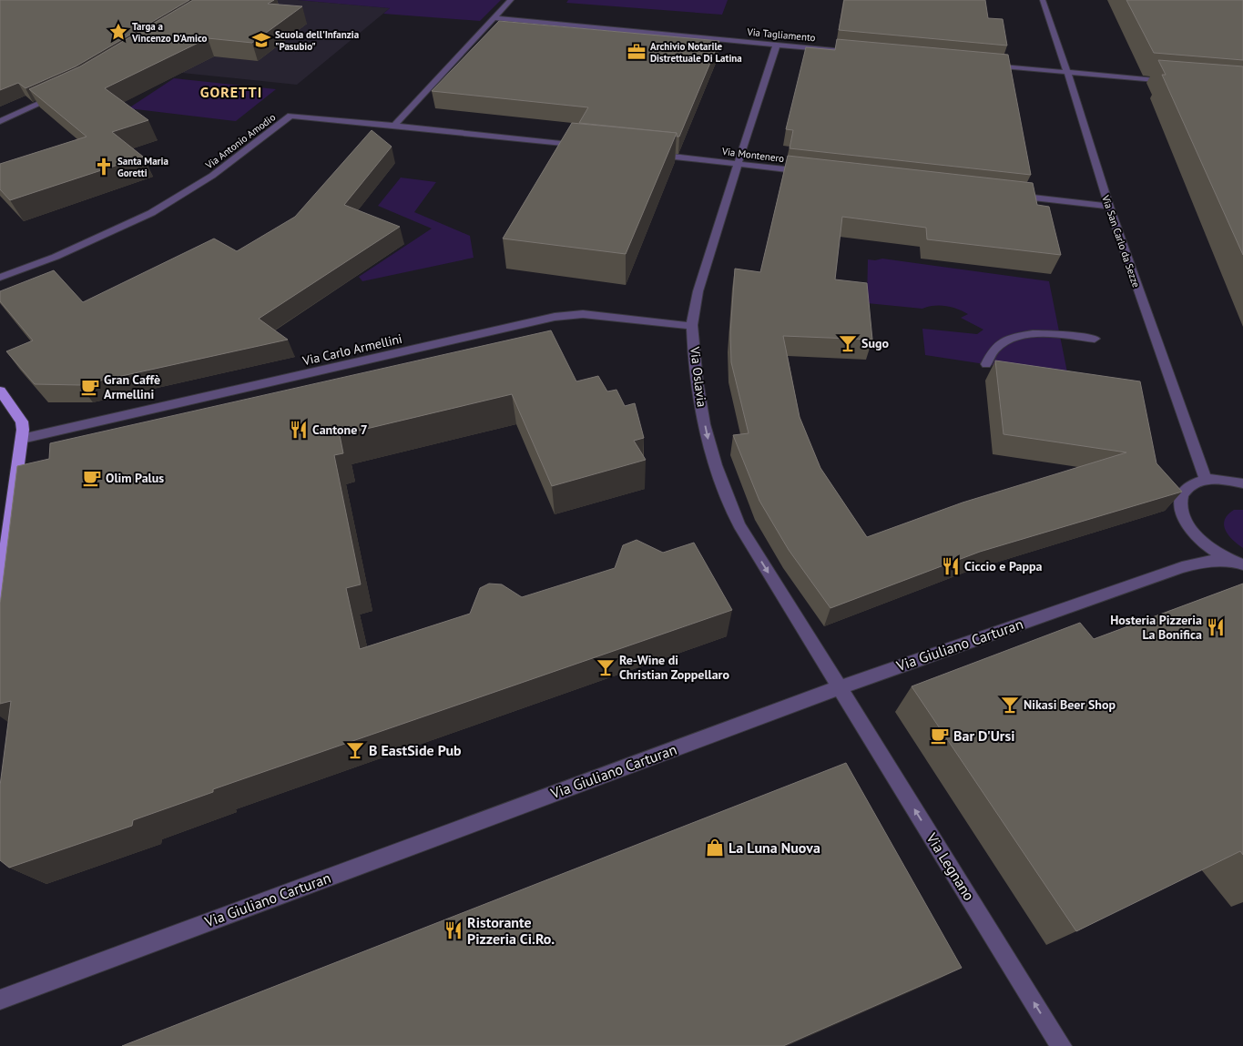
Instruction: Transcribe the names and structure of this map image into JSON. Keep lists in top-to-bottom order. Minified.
{"streets":{"street":["Via Tagliamento","Via Antonio Amodio","Via Montenero","Via San Carlo da Sezze","Via Carlo Armellini","Via Oslavia","Via Giuliano Carturan","Via Legnano"]},"crossings":[["Via Tagliamento","Via Oslavia"],["Via Montenero","Via Oslavia"],["Via Carlo Armellini","Via Oslavia"],["Via Oslavia","Via Giuliano Carturan"],["Via Oslavia","Via Legnano"],["Via Giuliano Carturan","Via Legnano"]],"one_way":["Via Oslavia","Via Legnano"],"districts":["GORETTI"],"places":{"place":["Targa a Vincenzo D'Amico"],"school or university":["Scuola dell'Infanzia \"Pasubio\""],"office":["Archivio Notarile Distrettuale Di Latina"],"church":["Santa Maria Goretti"],"bar":["Sugo","Re-Wine di Christian Zoppellaro","Nikasi Beer Shop","B EastSide Pub"],"cafe":["Gran Caffè Armellini","Olim Palus","Bar D'Ursi"],"restaurant":["Cantone 7","Ciccio e Pappa","Hosteria Pizzeria La Bonifica","Ristorante Pizzeria Ci.Ro."],"shop":["La Luna Nuova"]}}
